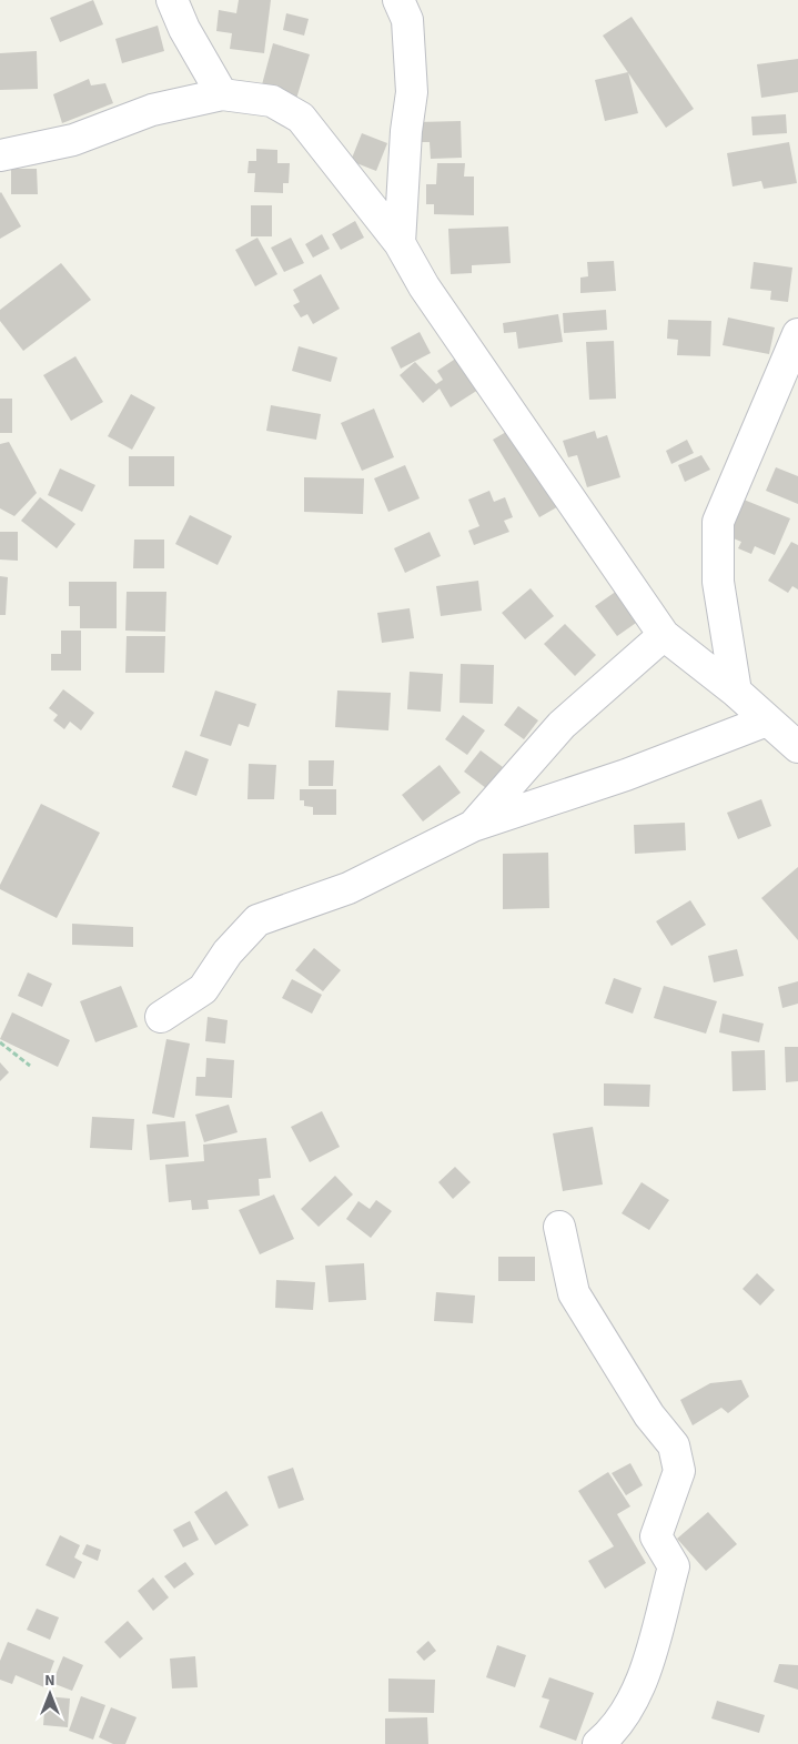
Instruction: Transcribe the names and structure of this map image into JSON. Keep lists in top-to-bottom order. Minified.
{"north":"top"}
